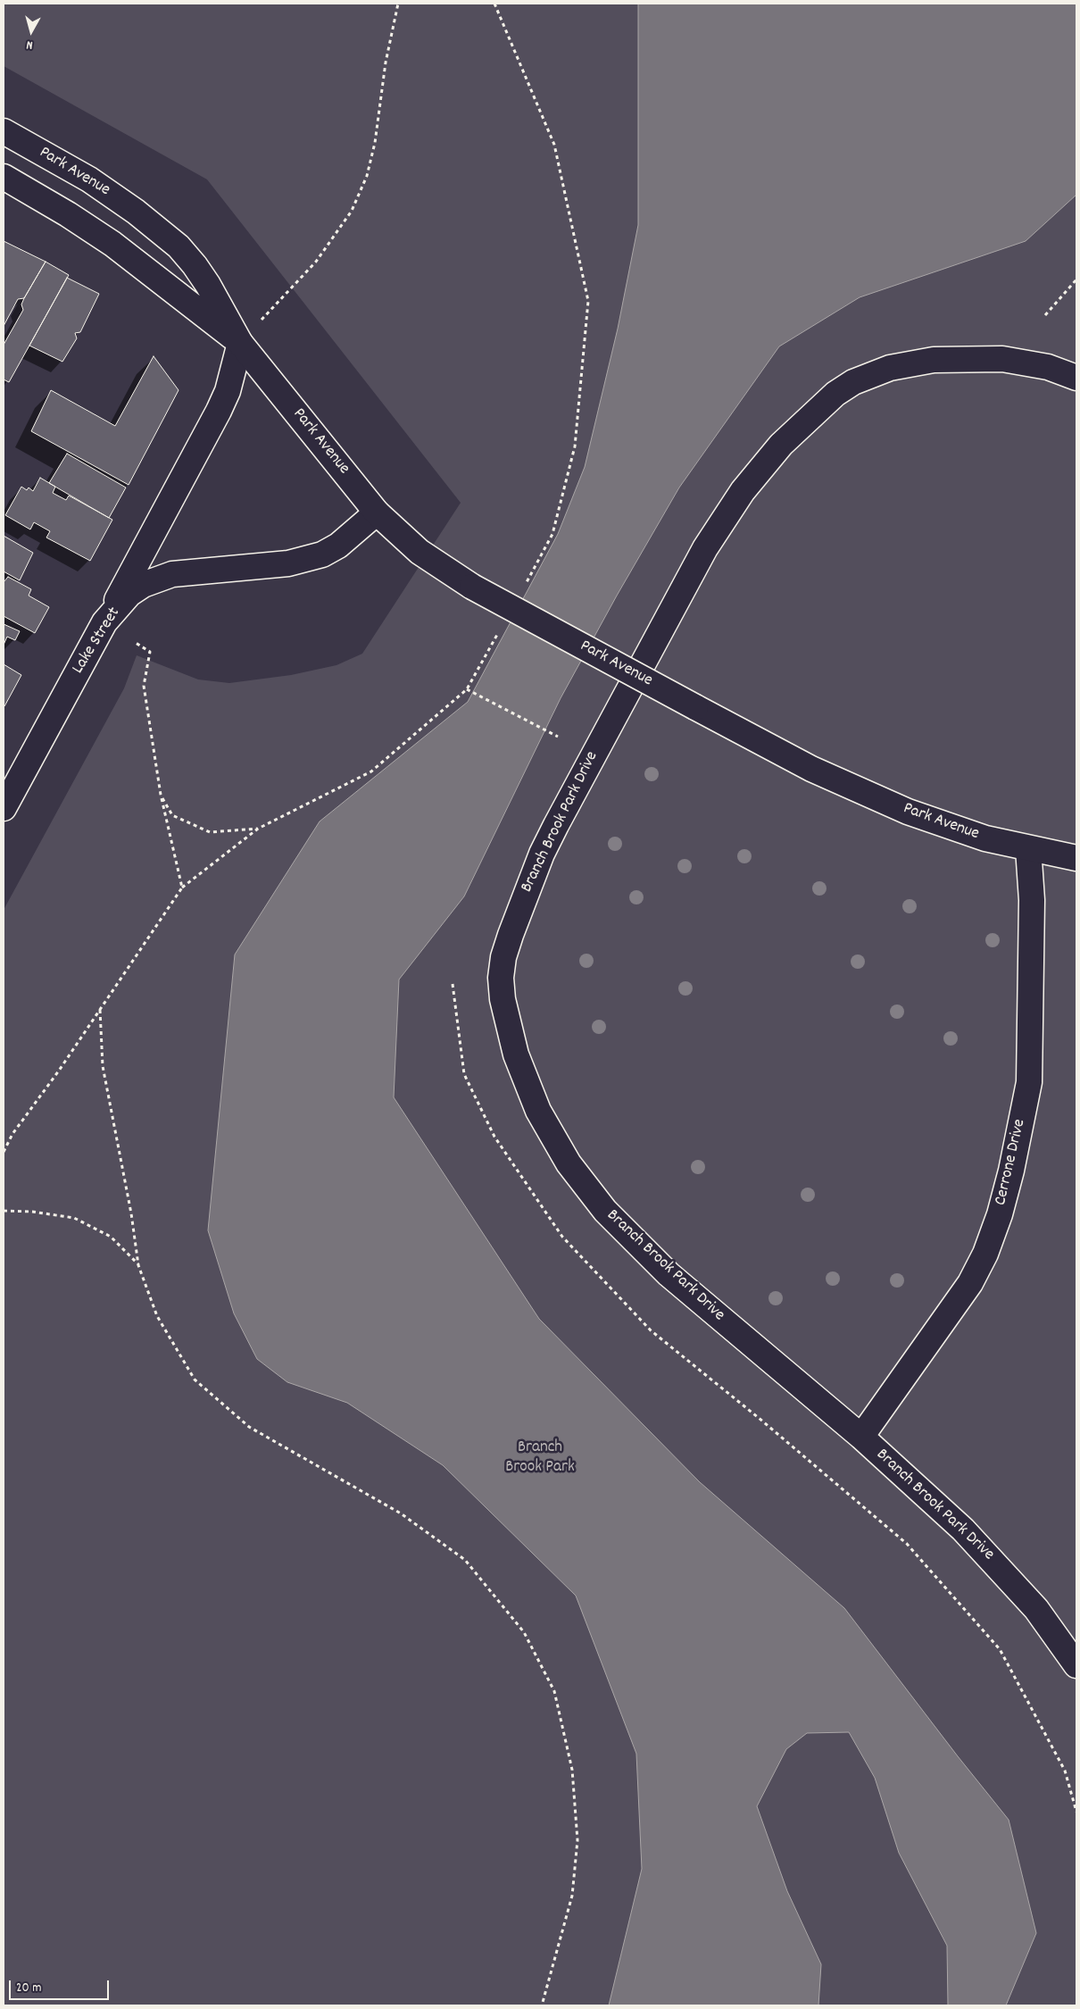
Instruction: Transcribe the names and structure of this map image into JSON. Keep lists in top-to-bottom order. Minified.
{"streets":{"street":["Park Avenue","Lake Street","Branch Brook Park Drive","Cerrone Drive"]},"crossings":[["Park Avenue","Lake Street"],["Park Avenue","Cerrone Drive"],["Branch Brook Park Drive","Cerrone Drive"]],"parks":["Branch Brook Park"],"scale_bar":"20 m","north":"bottom"}
